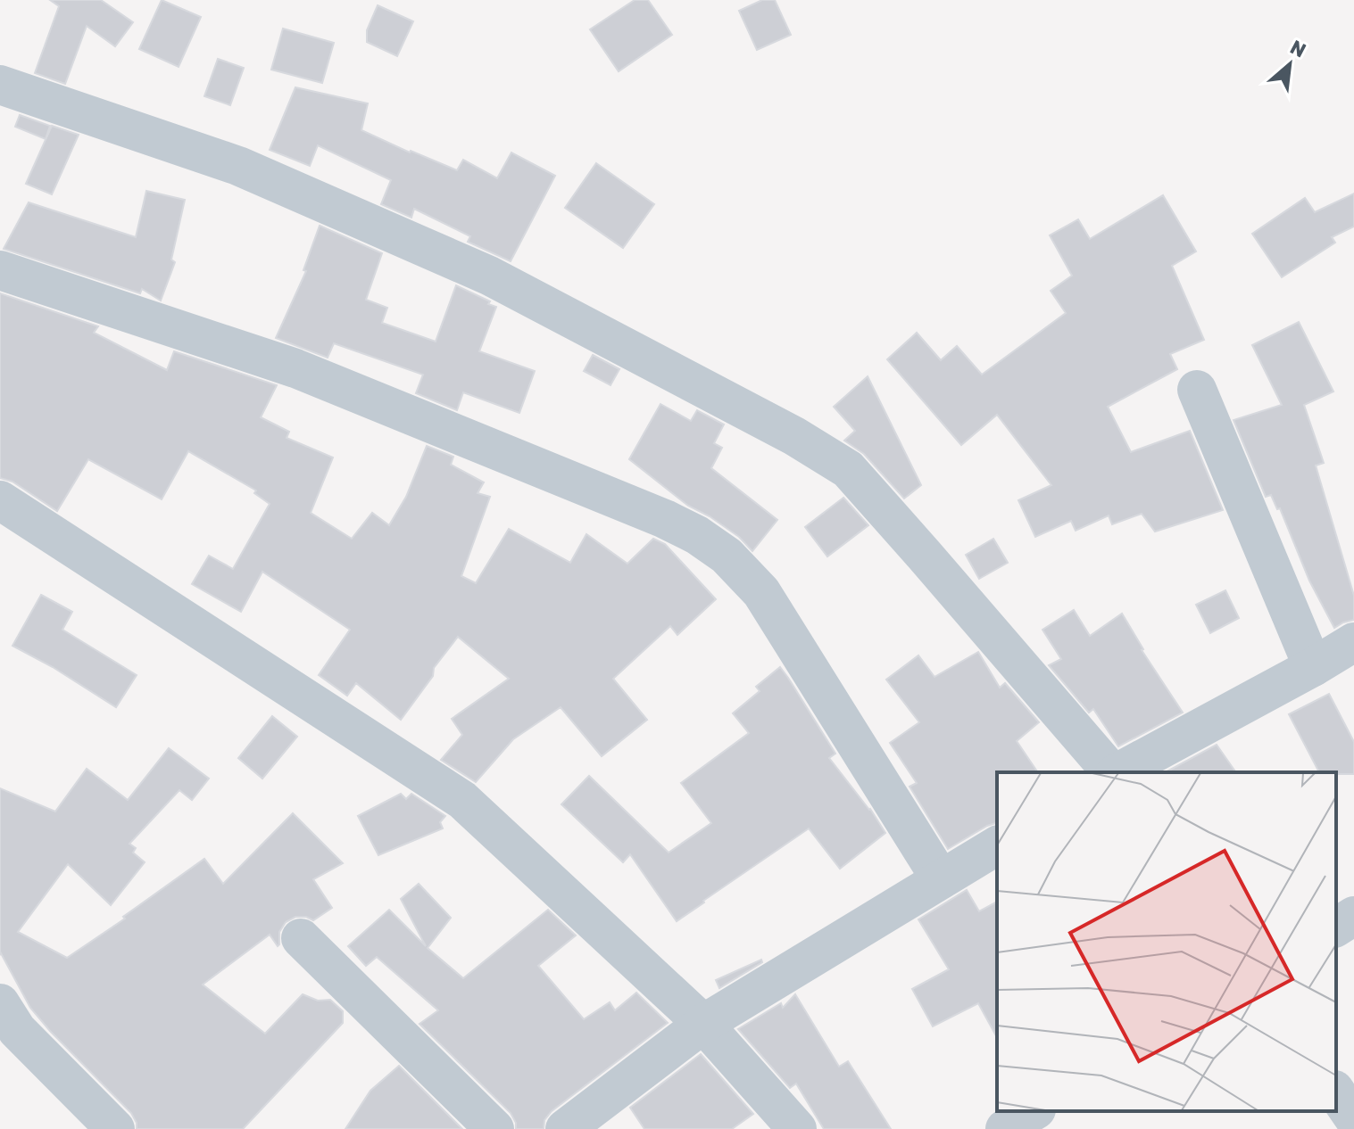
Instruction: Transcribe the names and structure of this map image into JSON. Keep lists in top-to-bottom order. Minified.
{"north":"top right"}
